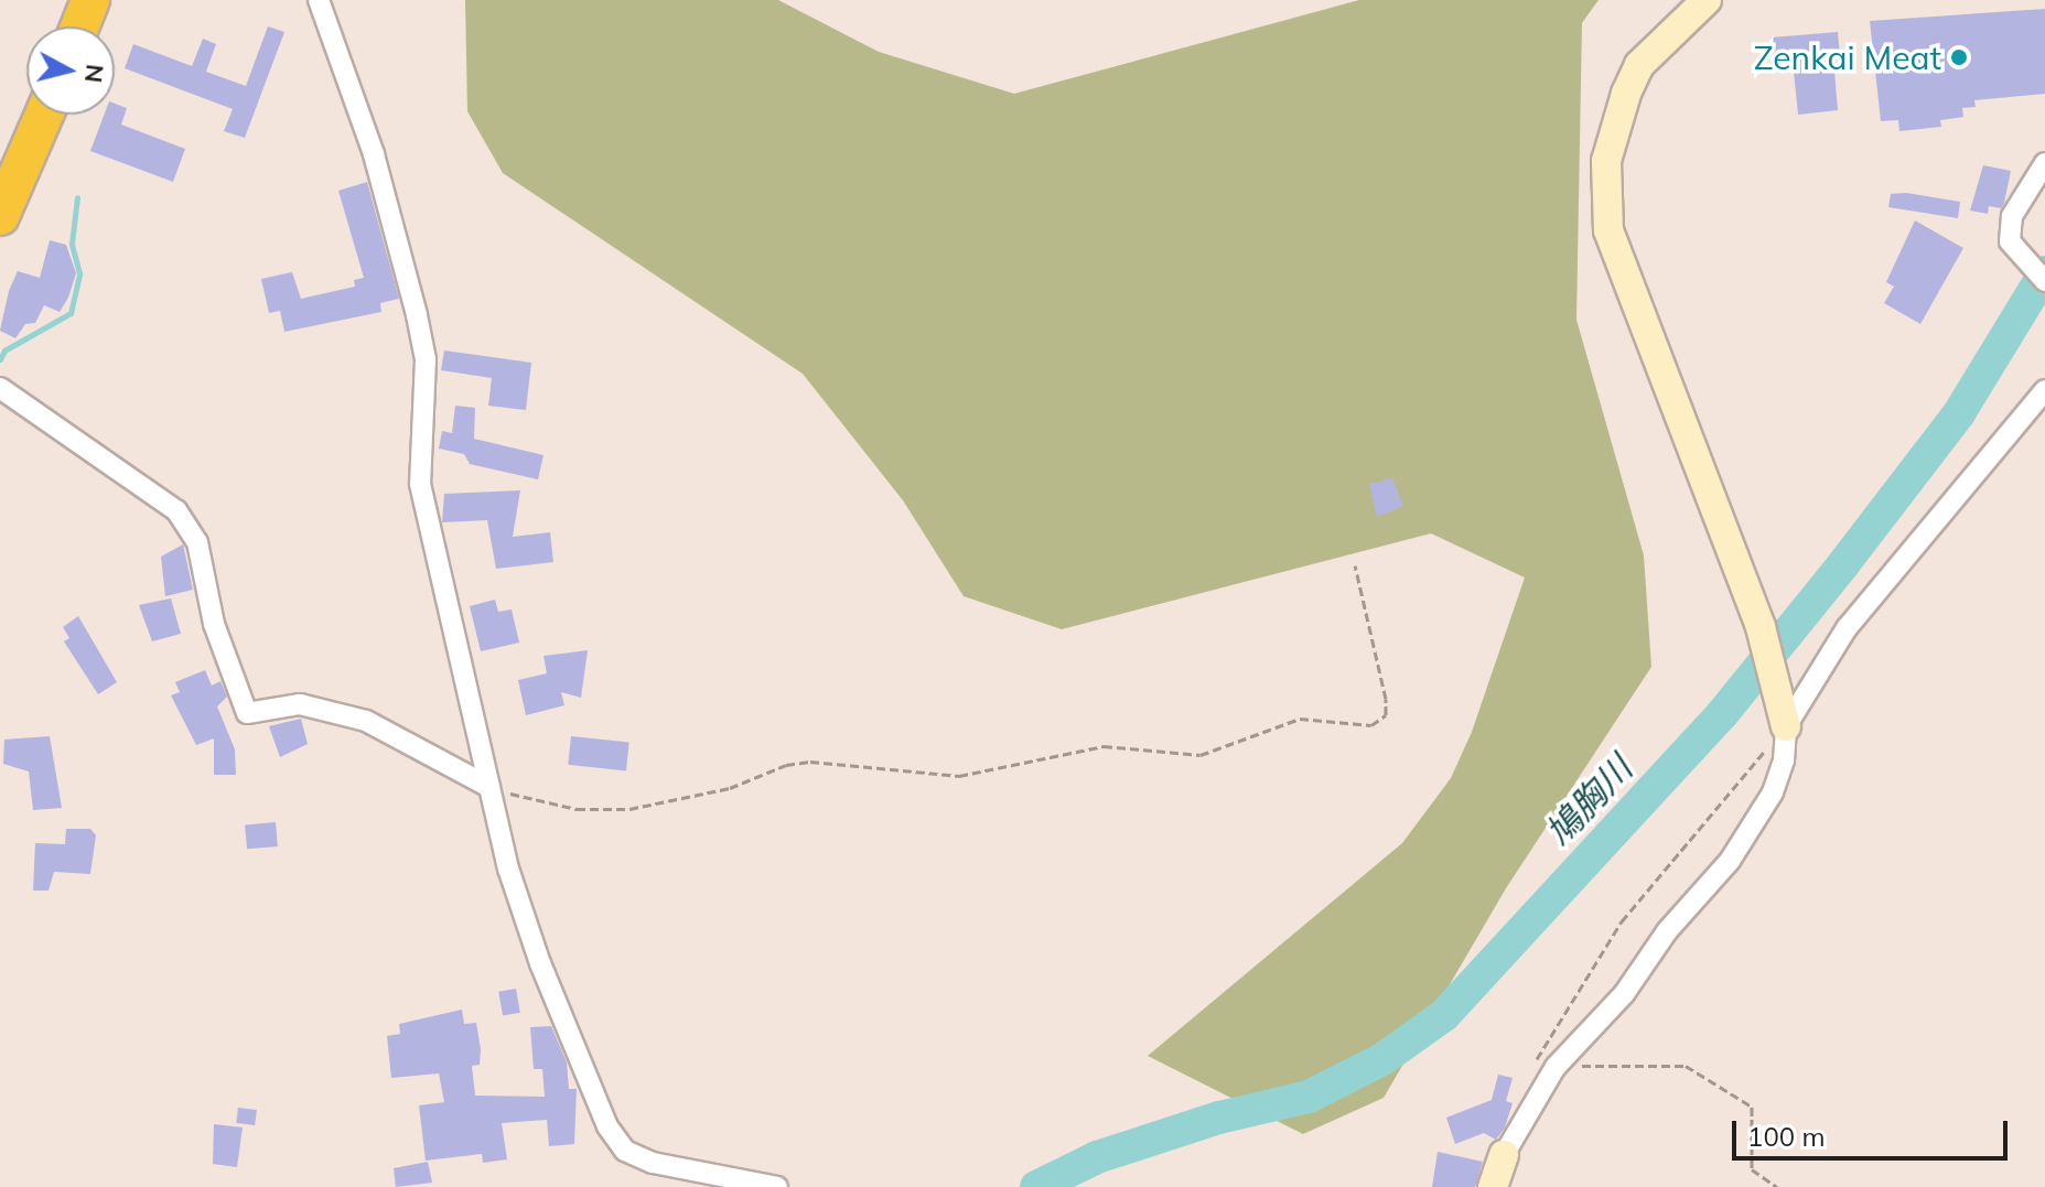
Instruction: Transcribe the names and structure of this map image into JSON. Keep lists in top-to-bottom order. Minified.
{"water":["鳩胸川"],"places":["Zenkai Meat"],"scale_bar":"100 m","north":"right"}
